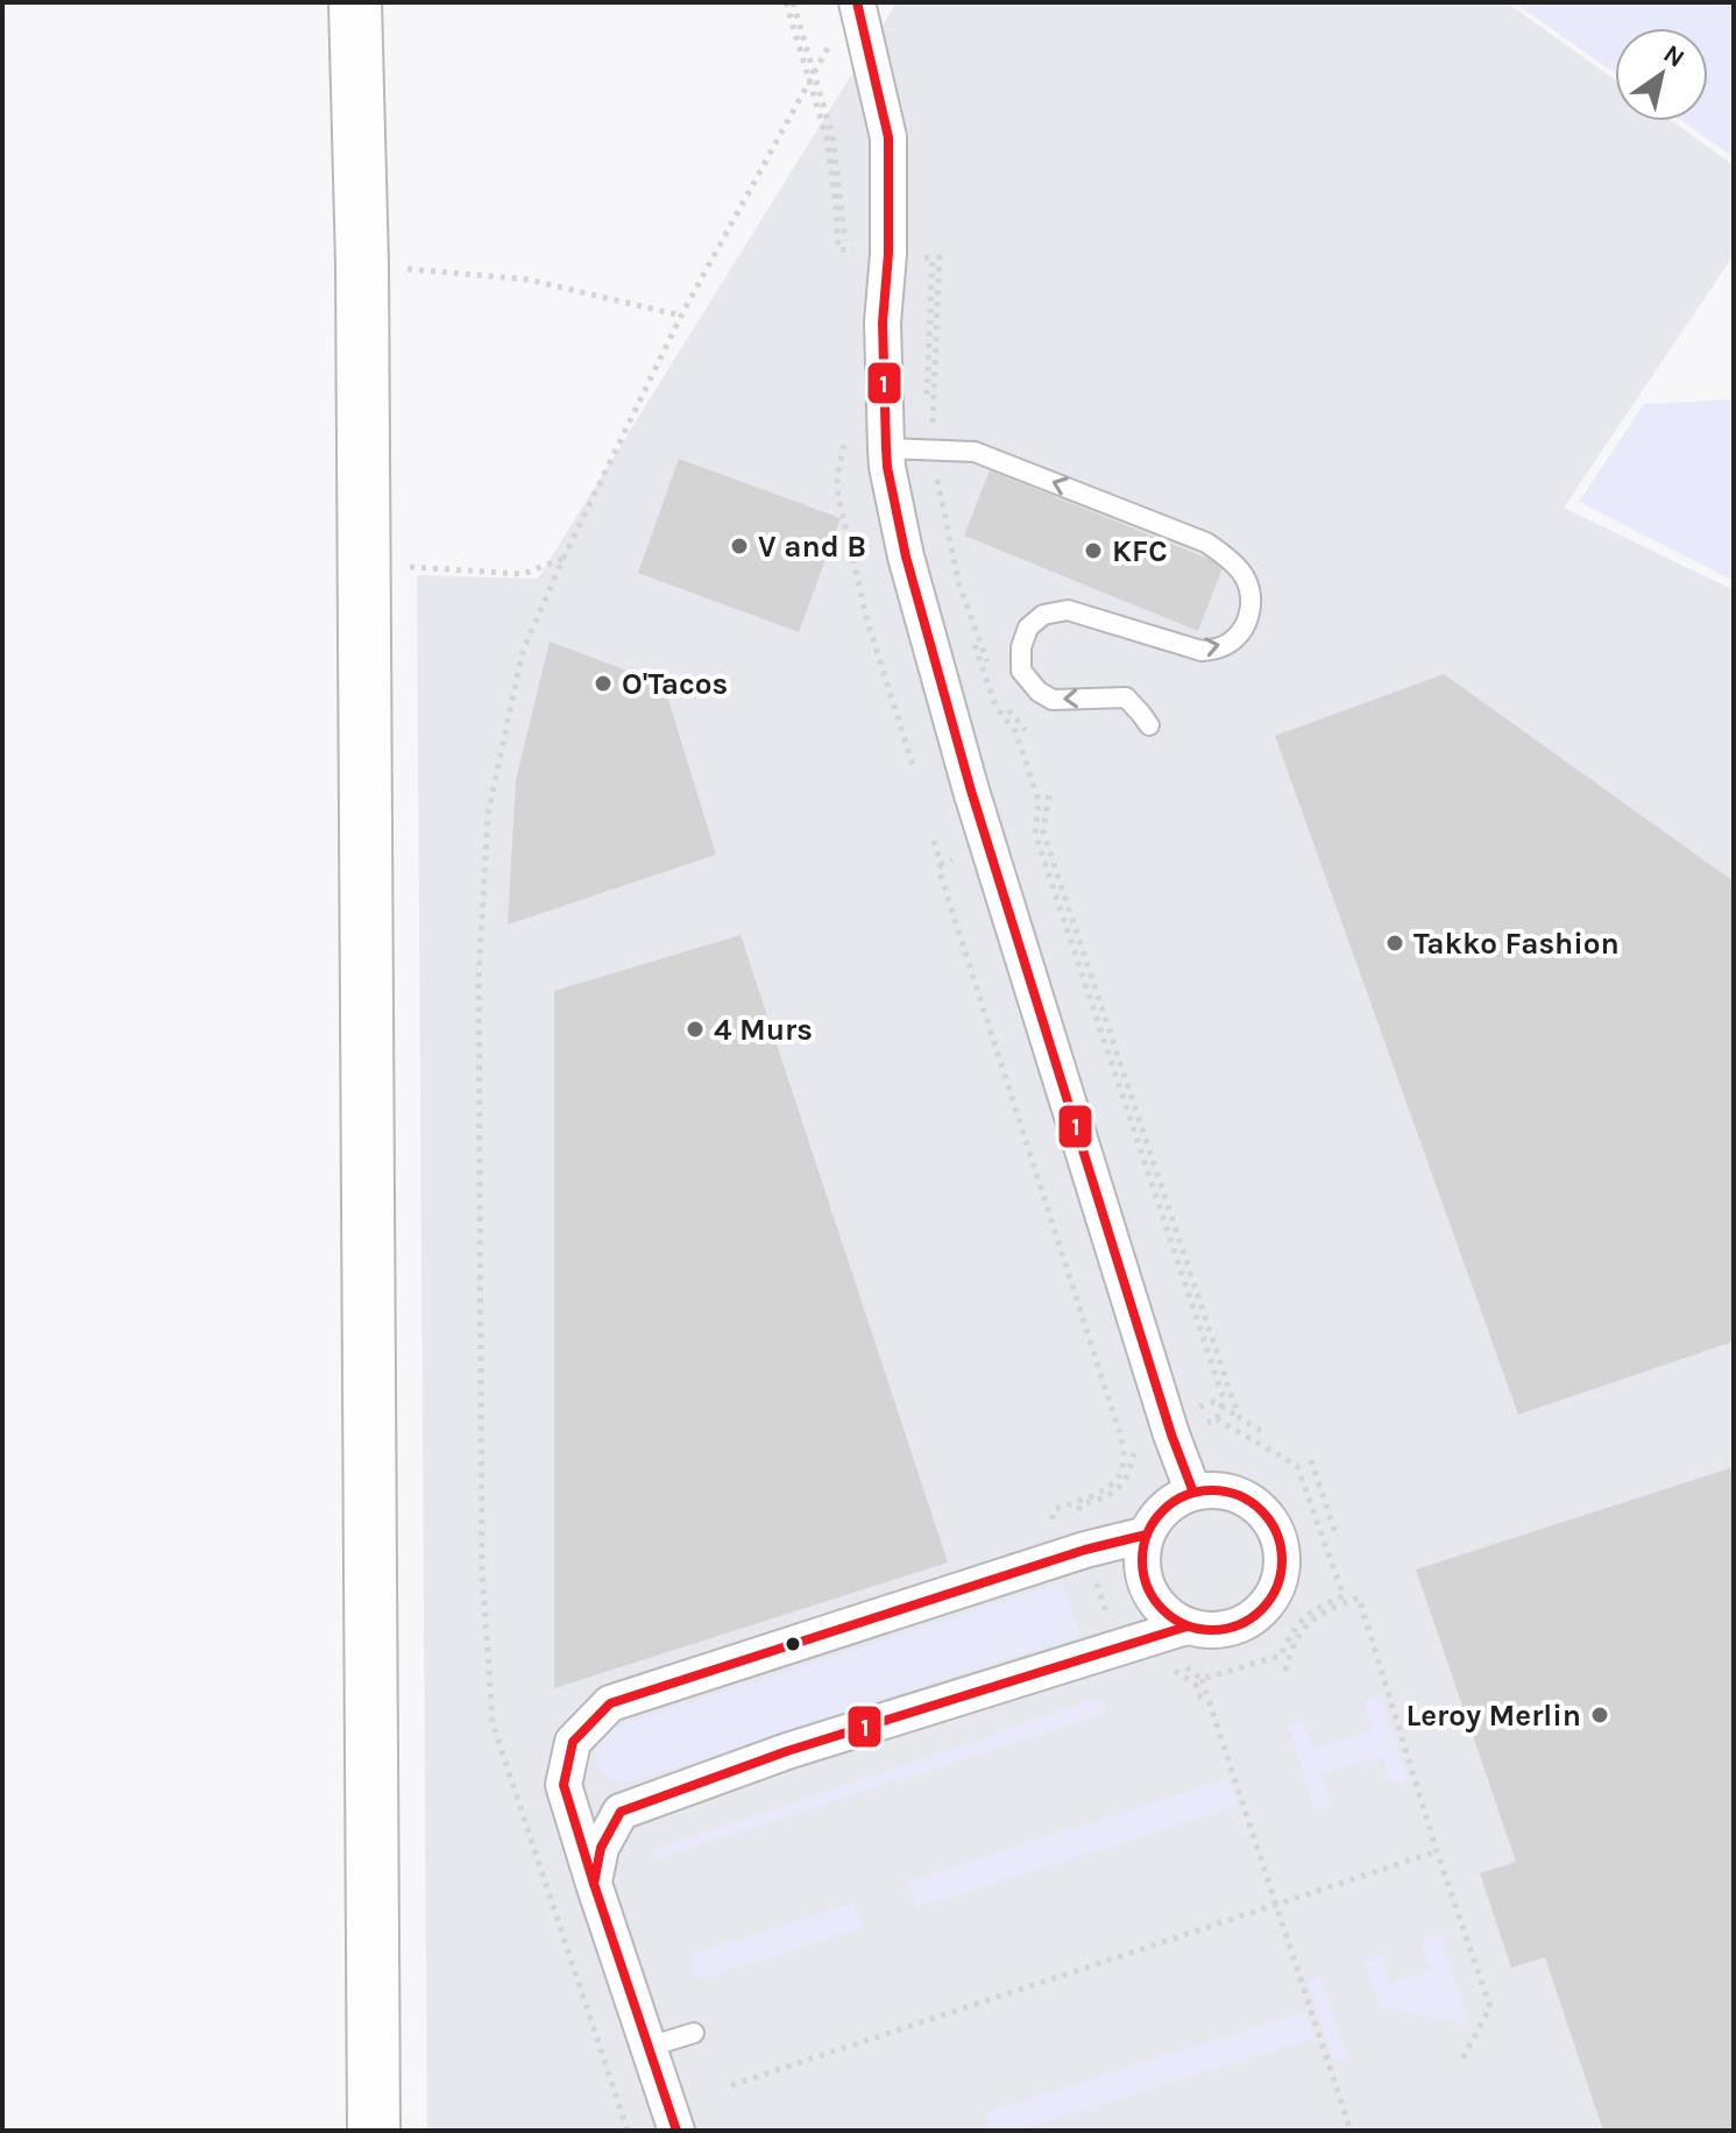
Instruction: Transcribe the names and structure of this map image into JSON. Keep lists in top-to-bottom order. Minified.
{"places":["V and B","KFC","O'Tacos","Takko Fashion","4 Murs","Leroy Merlin"],"lines":["transit line 1"],"north":"top right"}
